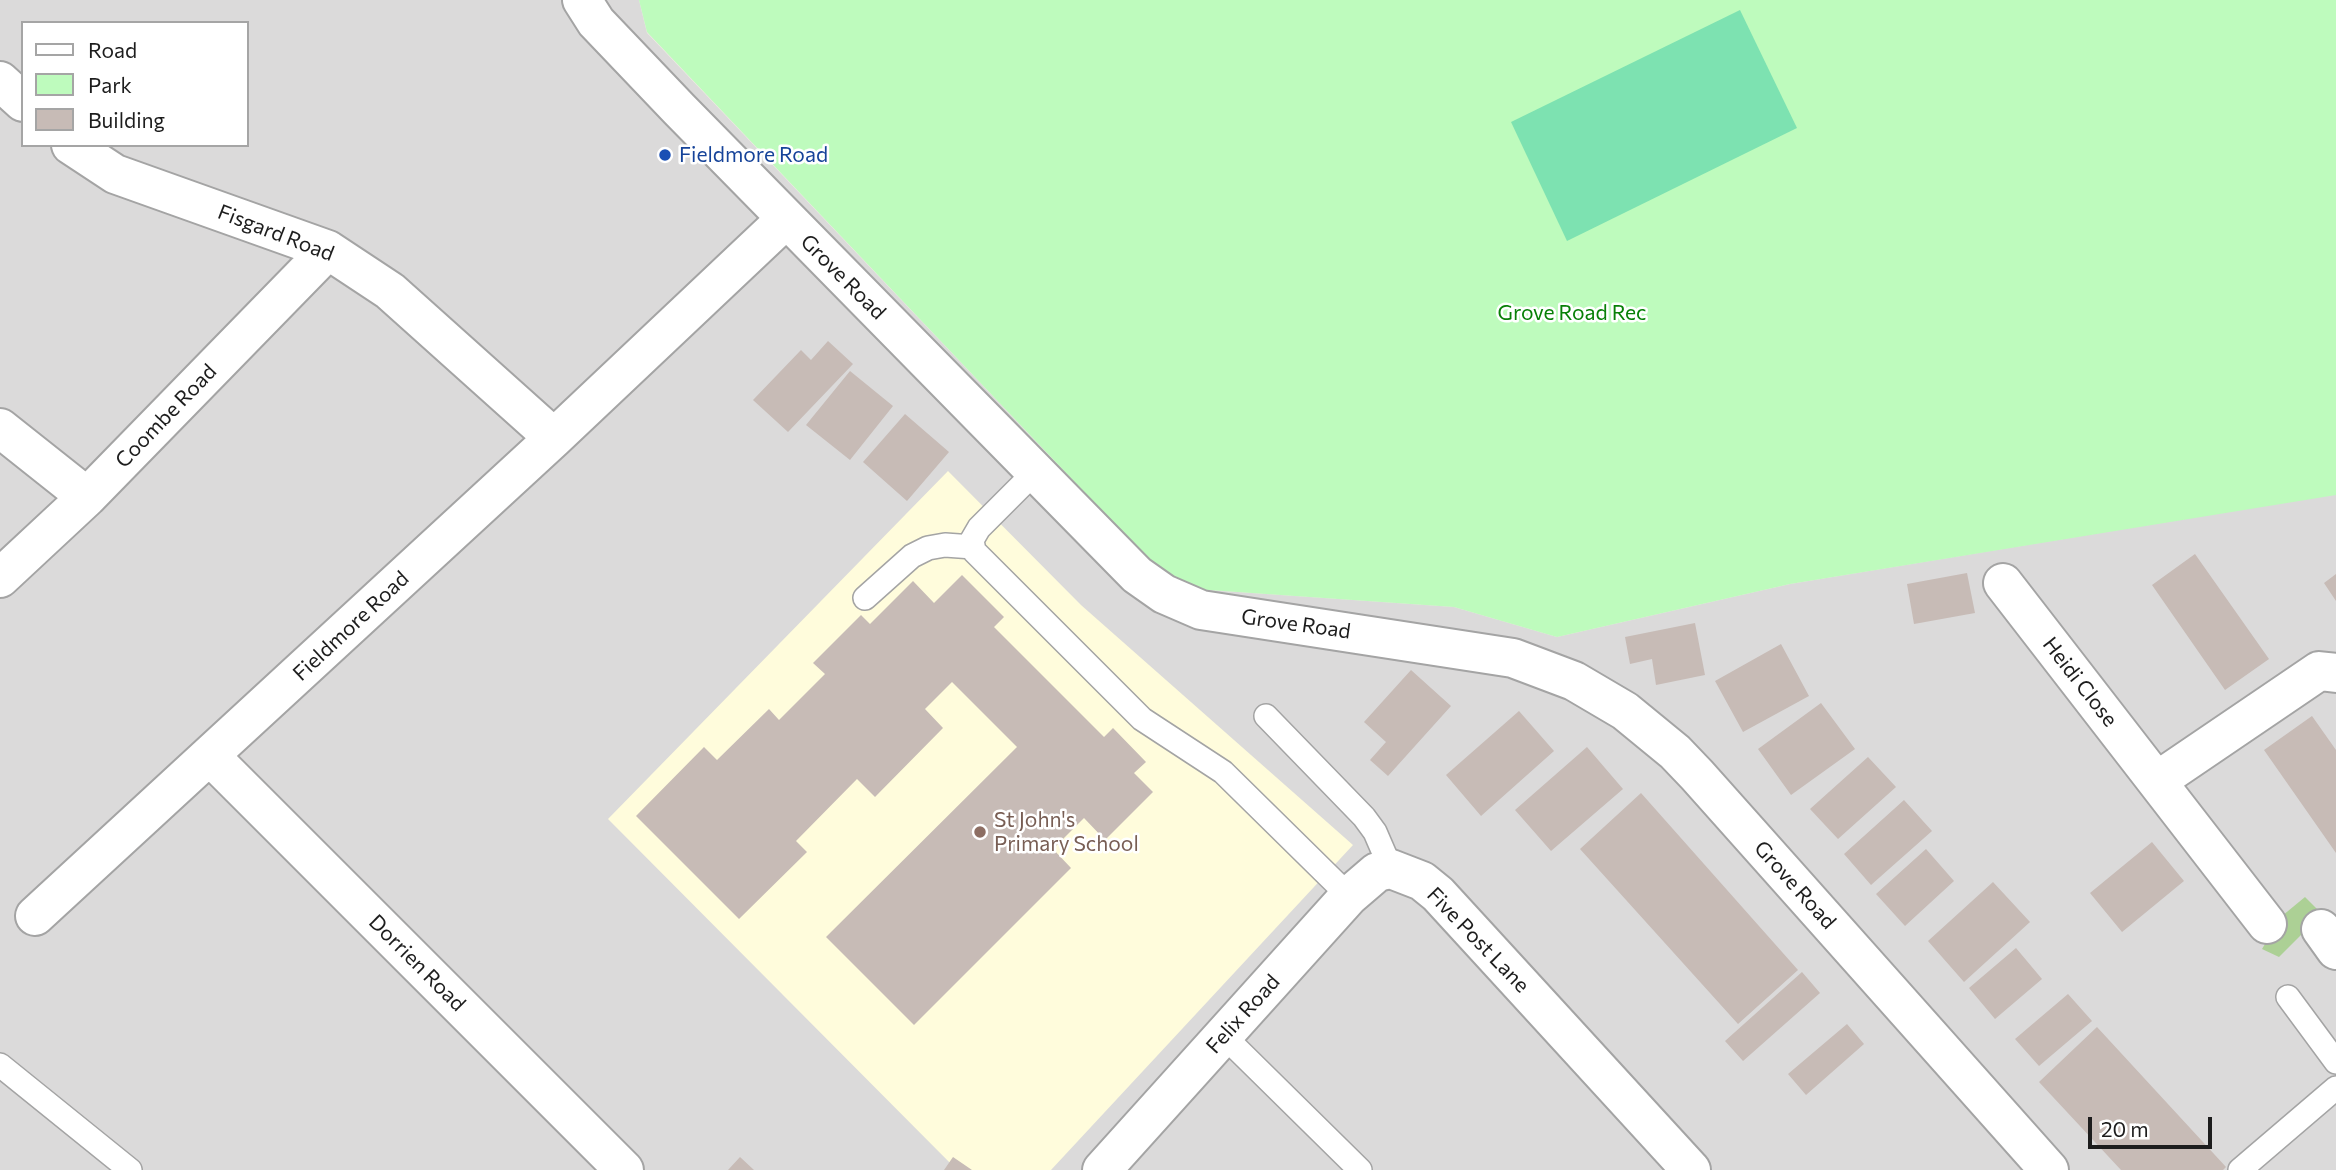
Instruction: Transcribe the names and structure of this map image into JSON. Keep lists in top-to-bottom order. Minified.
{"streets":{"street":["Fisgard Road","Grove Road","Coombe Road","Fieldmore Road","Heidi Close","Five Post Lane","Dorrien Road","Felix Road"]},"crossings":[["Fisgard Road","Coombe Road"],["Fisgard Road","Fieldmore Road"],["Grove Road","Fieldmore Road"],["Fieldmore Road","Dorrien Road"],["Five Post Lane","Felix Road"]],"parks":["Grove Road Rec"],"places":["Fieldmore Road","St John's Primary School"],"legend":["Road","Park","Building"],"scale_bar":"20 m"}
